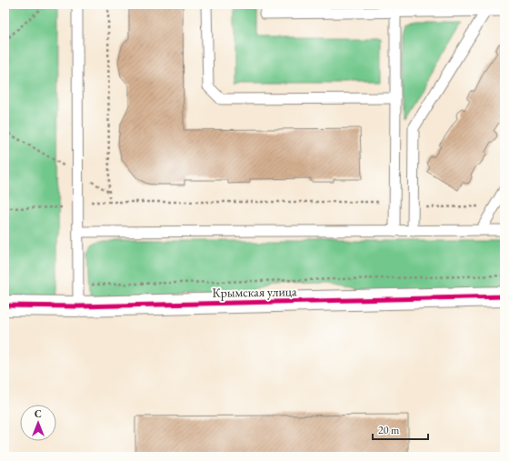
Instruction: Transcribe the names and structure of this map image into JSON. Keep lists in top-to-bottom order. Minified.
{"streets":{"street":["Крымская улица"]},"scale_bar":"20 m","north":"top"}
